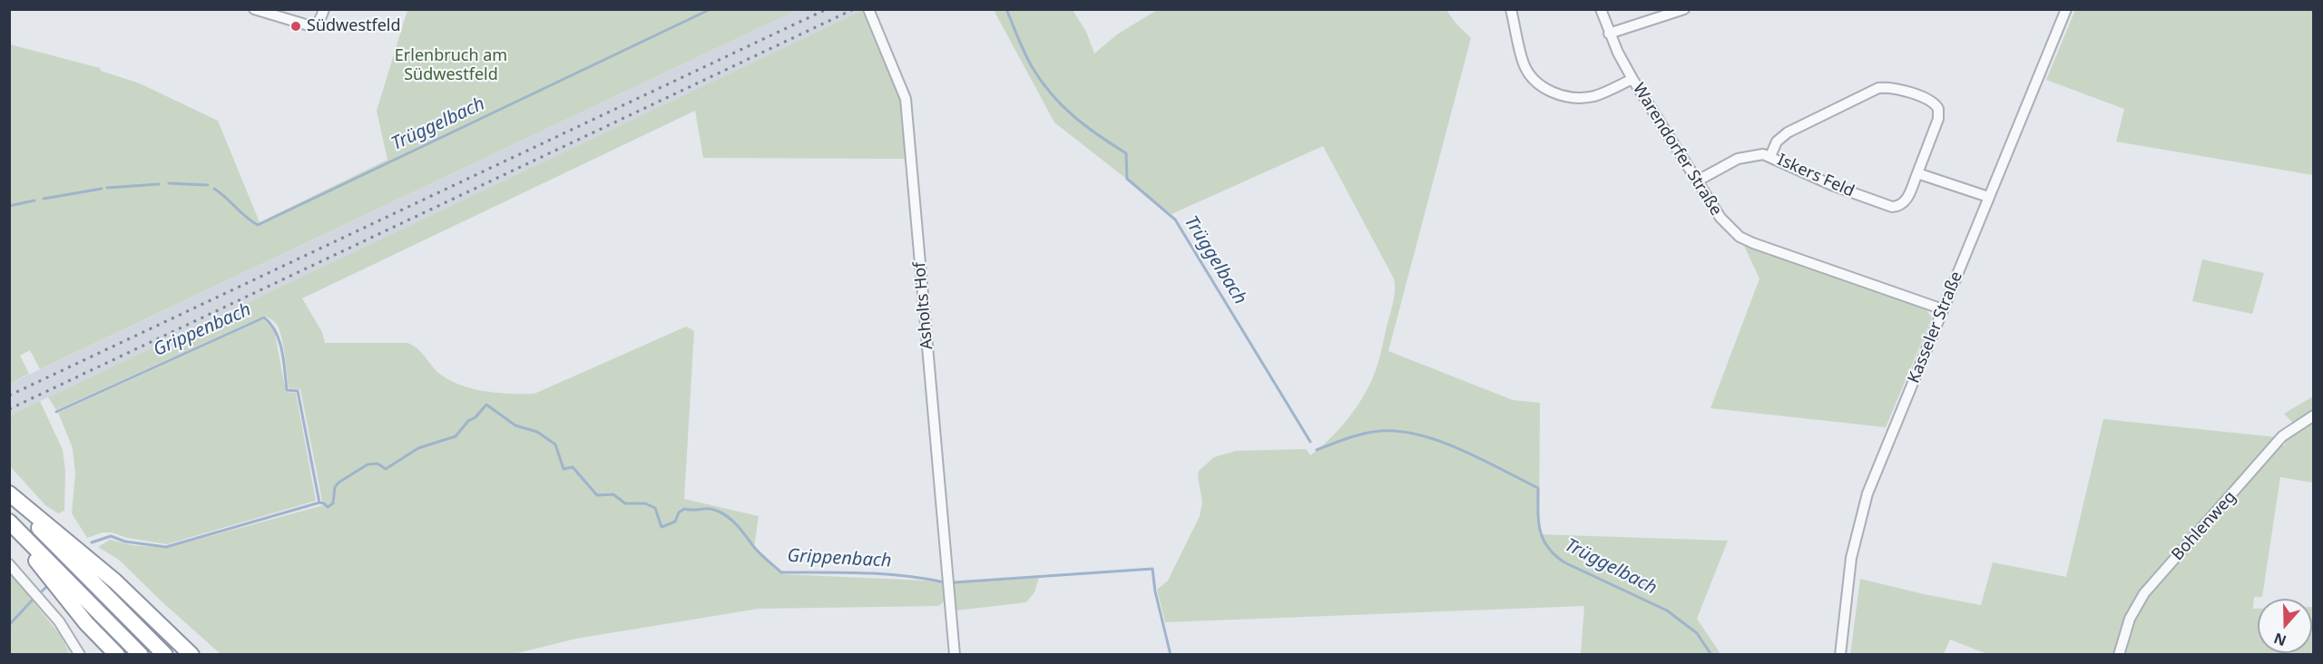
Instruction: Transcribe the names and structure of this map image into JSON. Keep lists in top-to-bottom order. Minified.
{"streets":{"street":["Warendorfer Straße","Iskers Feld","Asholts Hof","Kasseler Straße","Bohlenweg"]},"crossings":[["Warendorfer Straße","Iskers Feld"],["Warendorfer Straße","Kasseler Straße"]],"water":["Trüggelbach","Grippenbach"],"parks":["Erlenbruch am Südwestfeld"],"places":["Südwestfeld"],"north":"bottom"}
